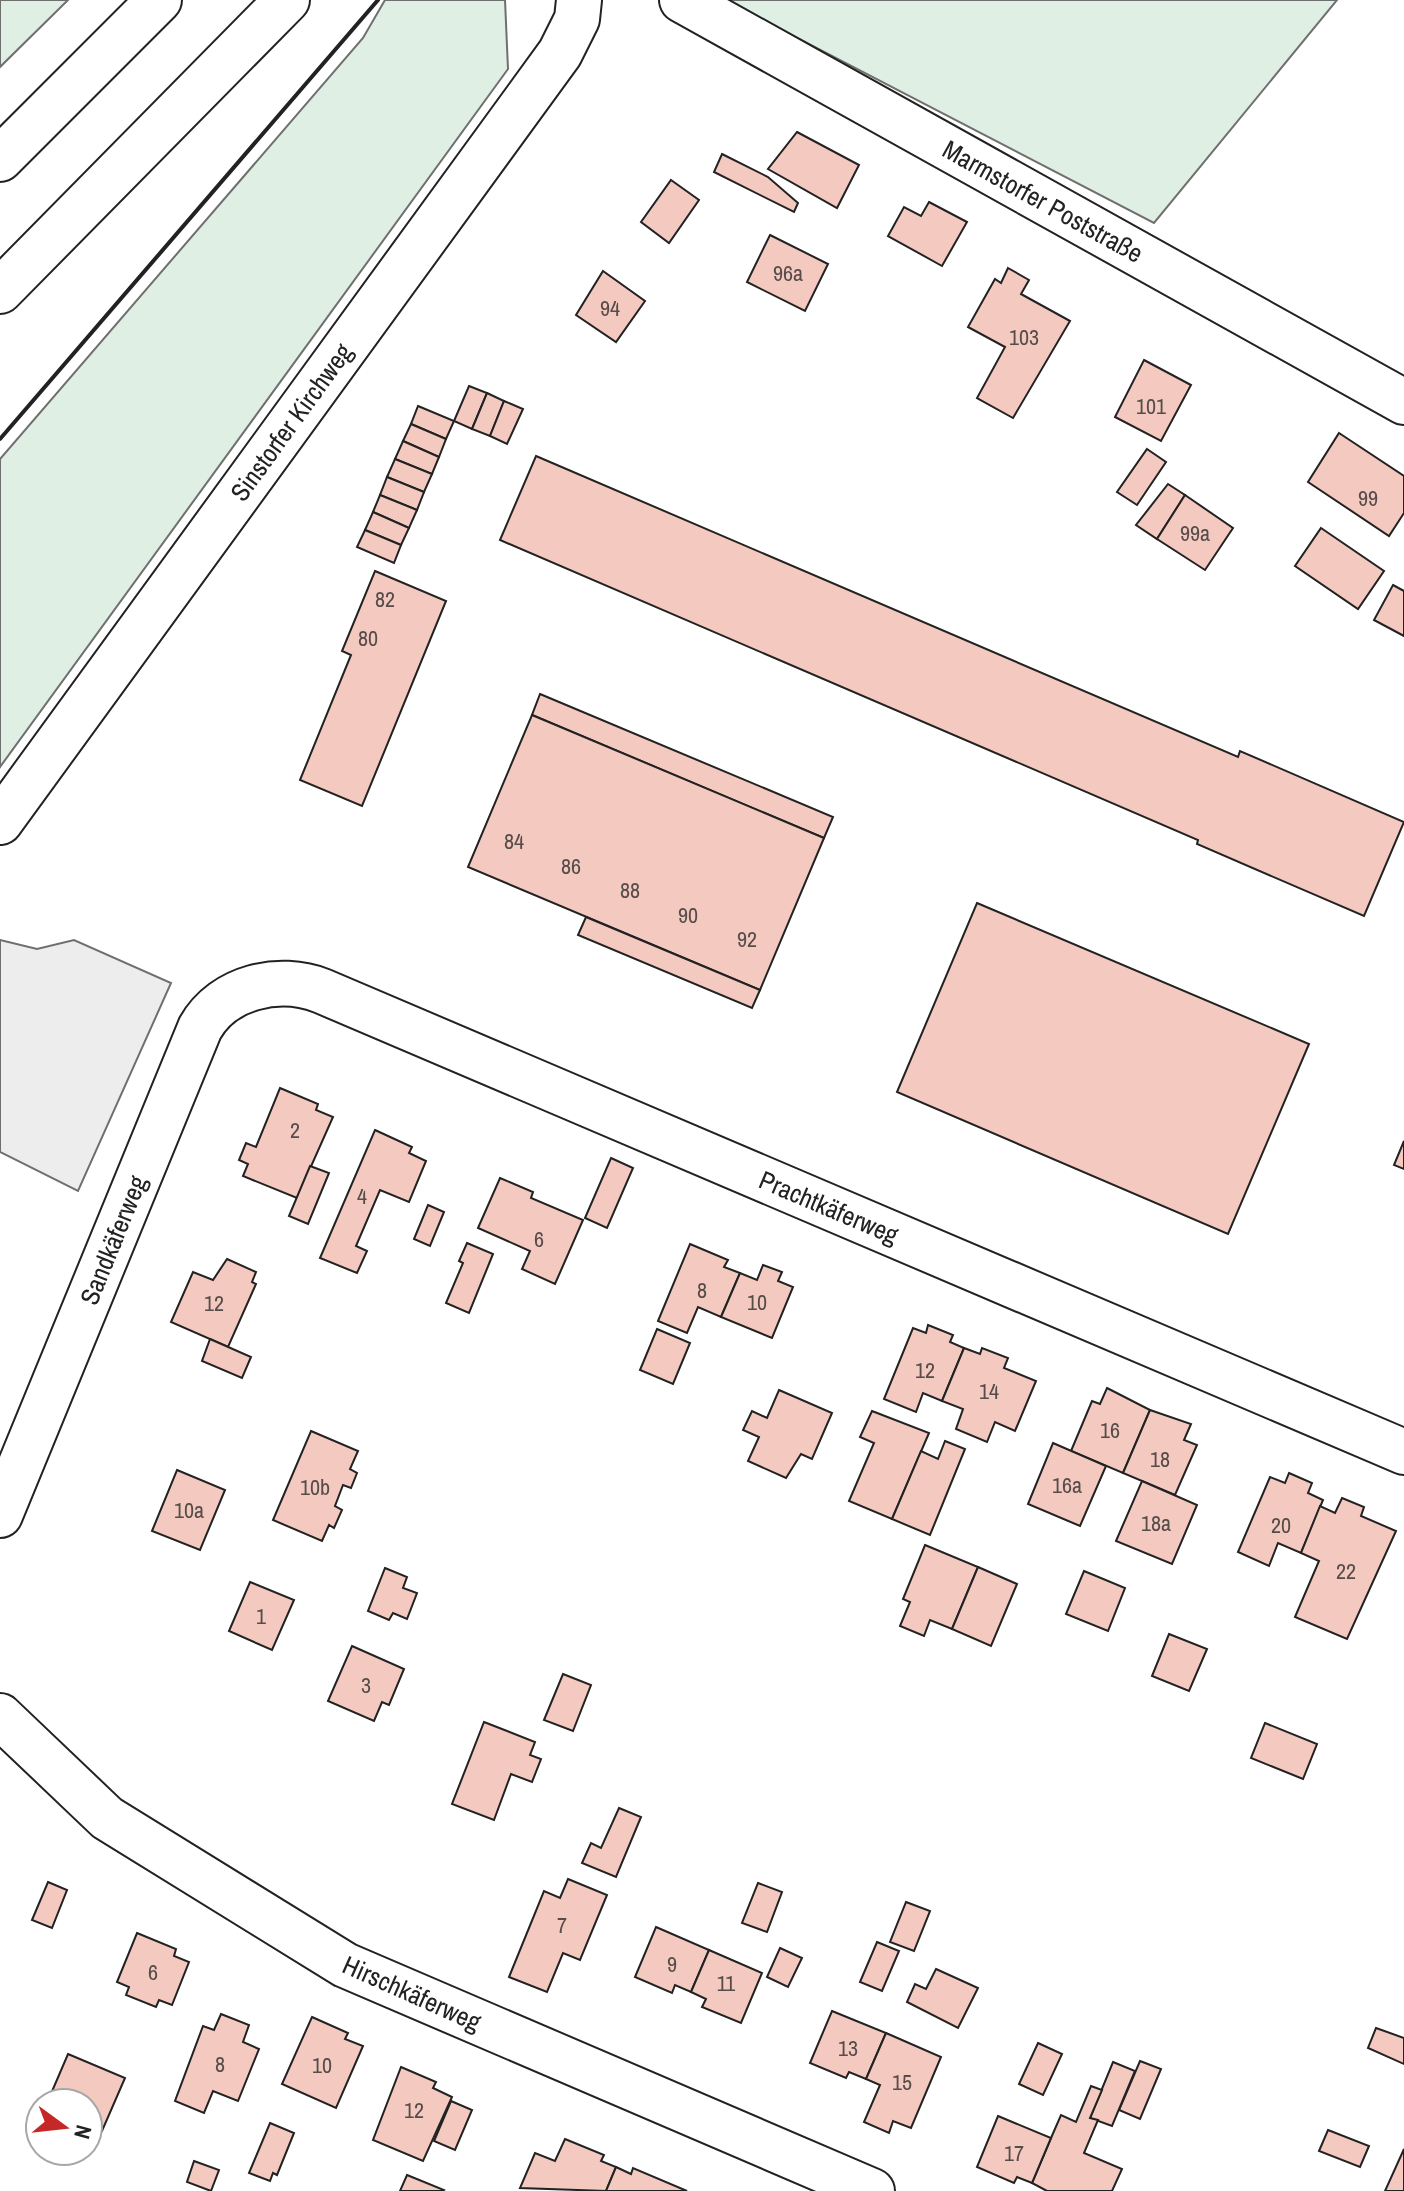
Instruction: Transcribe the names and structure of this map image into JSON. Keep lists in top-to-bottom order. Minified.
{"streets":{"main road":["Marmstorfer Poststraße","Sinstorfer Kirchweg","Prachtkäferweg","Sandkäferweg","Hirschkäferweg"]},"crossings":[["Prachtkäferweg","Sandkäferweg"]],"house_numbers":["96a","94","103","101","99","99a","82","80","84","86","88","90","92","2","4","6","8","10","12","12","14","16","18","16a","10b","10a","18a","20","22","1","3","7","9","6","11","13","8","10","15","12","17"],"north":"right"}
